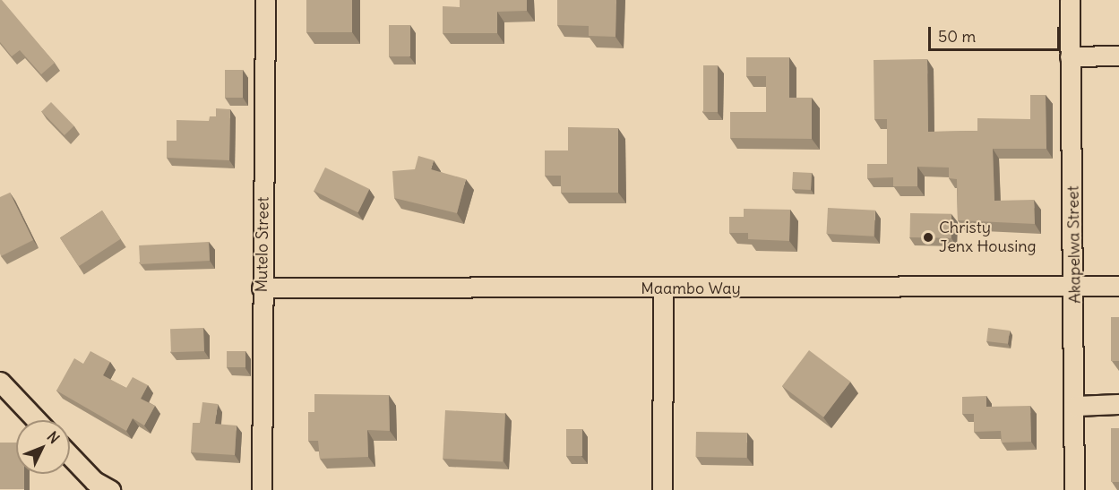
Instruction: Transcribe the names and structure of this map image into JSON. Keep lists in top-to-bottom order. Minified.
{"streets":{"street":["Mutelo Street","Akapelwa Street","Maambo Way"]},"crossings":[["Mutelo Street","Maambo Way"],["Akapelwa Street","Maambo Way"]],"places":["Christy Jenx Housing"],"scale_bar":"50 m","north":"top right"}
